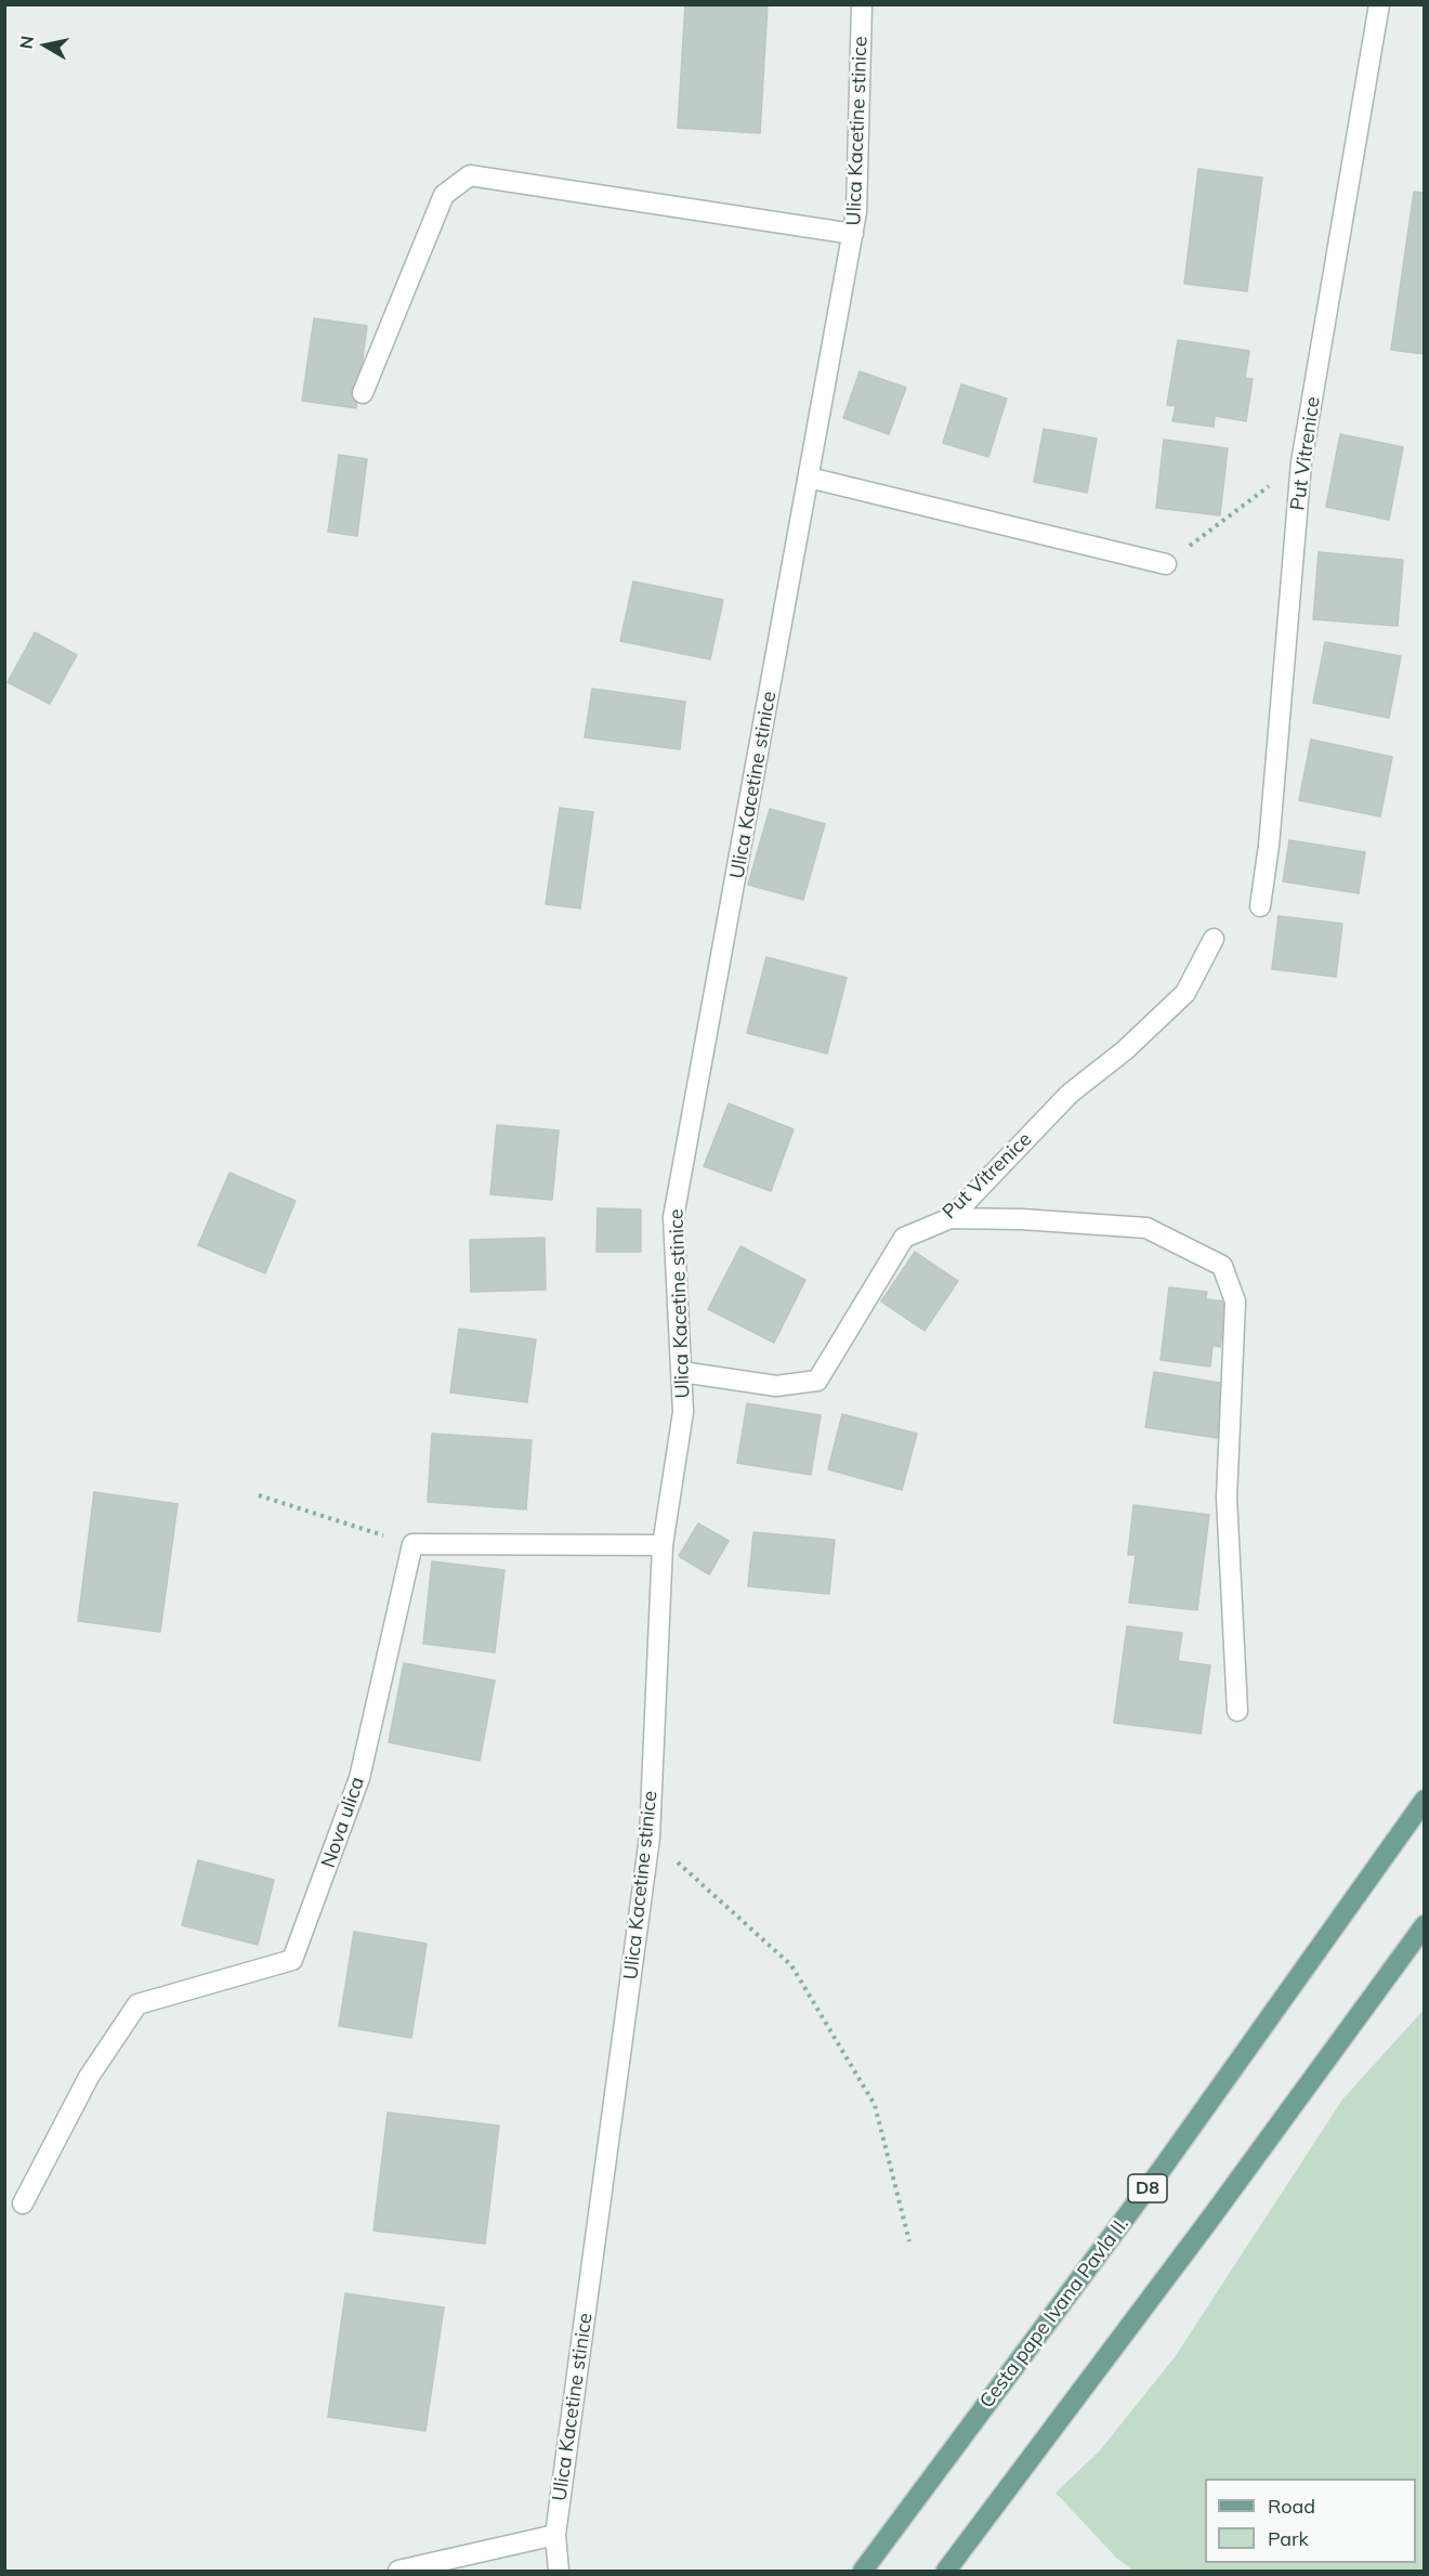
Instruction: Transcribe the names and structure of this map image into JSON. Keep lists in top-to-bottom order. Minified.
{"streets":{"main road":["D8","Cesta pape Ivana Pavla II."],"street":["Ulica Kacetine stinice","Put Vitrenice","Nova ulica"]},"crossings":[["Ulica Kacetine stinice","Put Vitrenice"]],"legend":["Road","Park"],"north":"left"}
